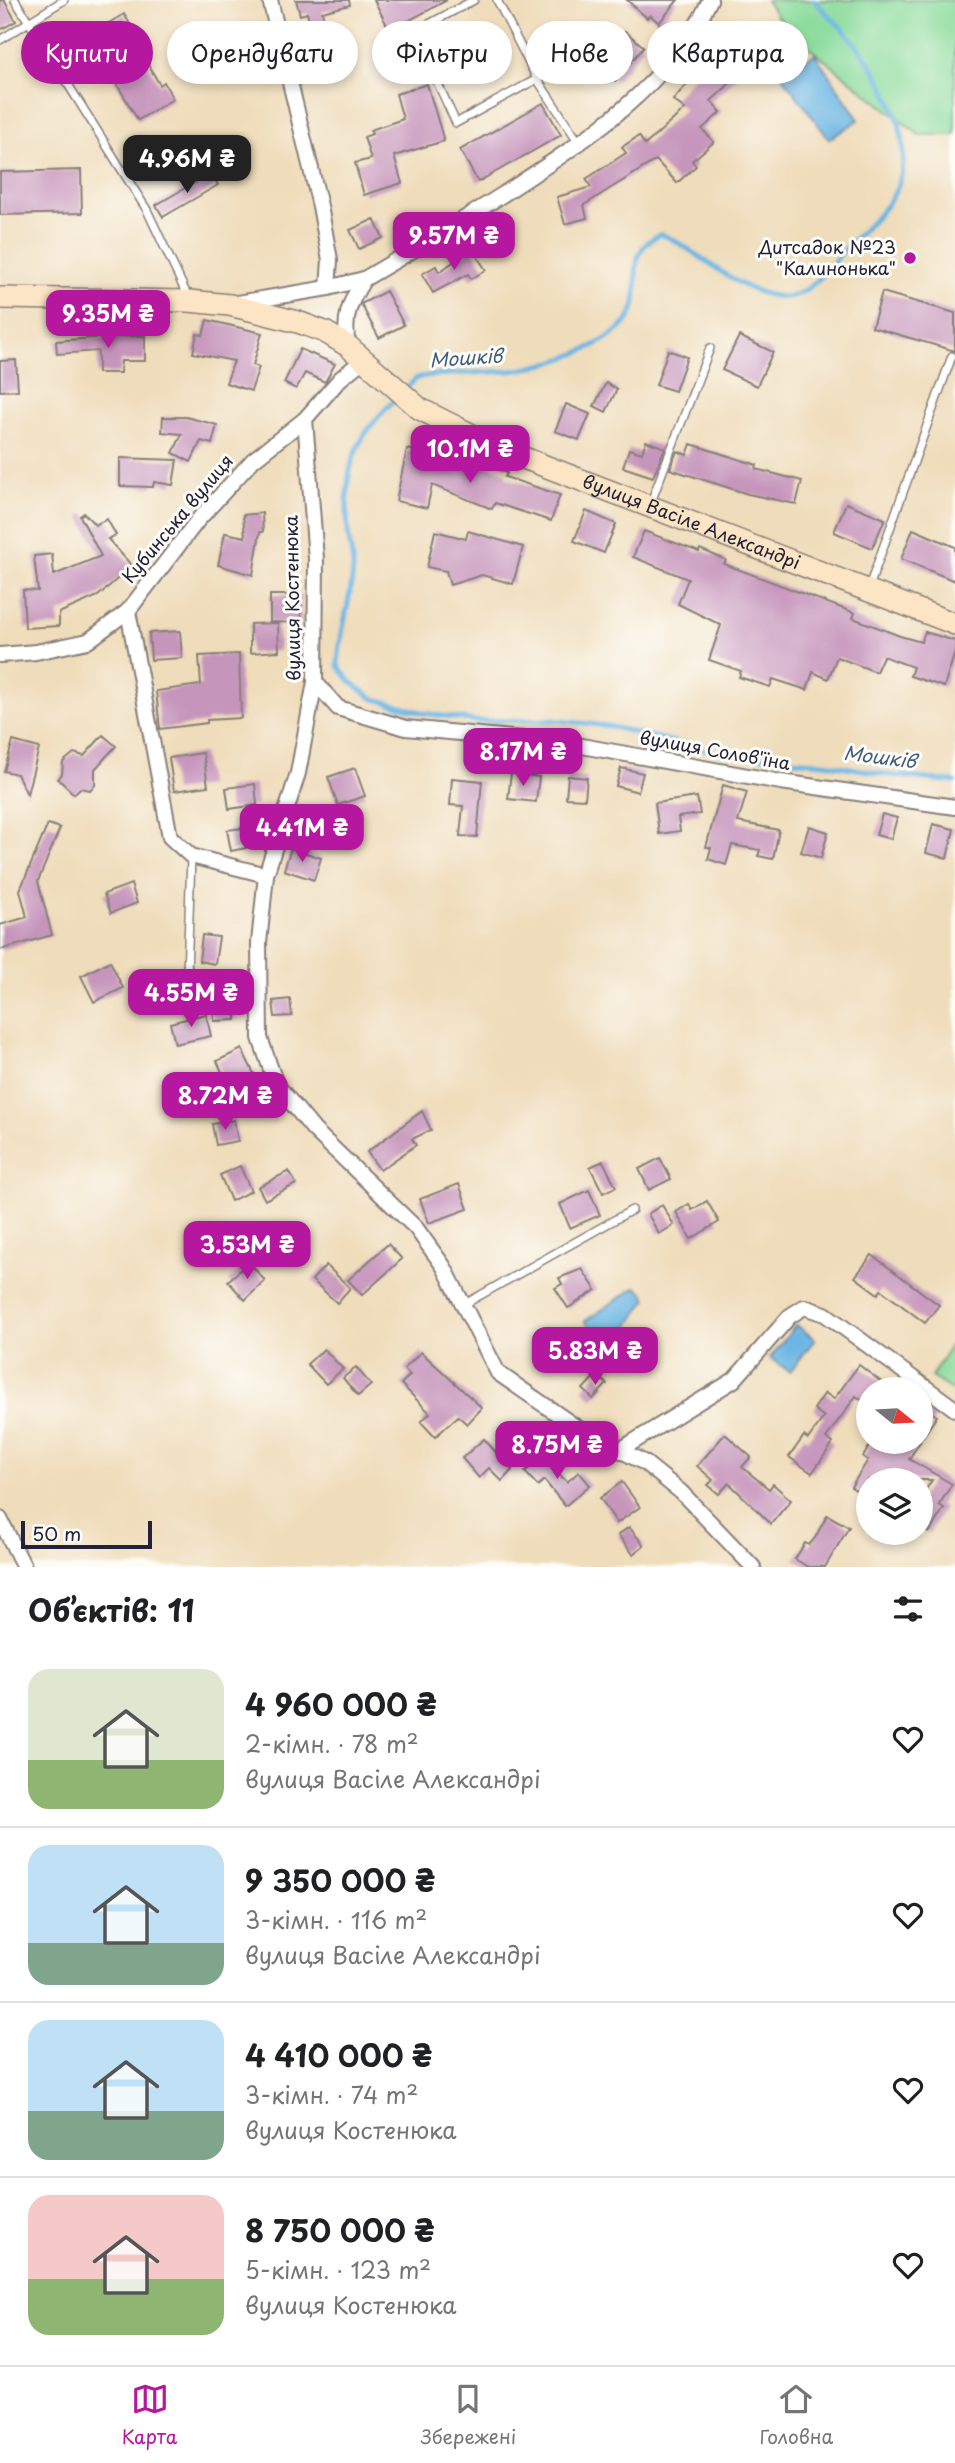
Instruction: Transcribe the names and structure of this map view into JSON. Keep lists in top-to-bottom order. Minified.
{"streets":{"main road":["вулиця Васіле Александрі"],"street":["Кубинська вулиця","вулиця Костенюка","вулиця Солов'їна"]},"crossings":[["Кубинська вулиця","вулиця Васіле Александрі"],["Кубинська вулиця","вулиця Костенюка"],["вулиця Костенюка","вулиця Солов'їна"]],"water":["Мошків"],"places":["Дитсадок №23 \"Калинонька\""],"scale_bar":"50 m","north":"right","page":{"chip":["Купити","Орендувати","Фільтри","Нове","Квартира"],"price":["4.96M ₴","9.57M ₴","9.35M ₴","10.1M ₴","8.17M ₴","4.41M ₴","4.55M ₴","8.72M ₴","3.53M ₴","5.83M ₴","8.75M ₴"],"scale":"50 m","heading":"Об’єктів: 11","list":[{"name":"4 960 000 ₴","note":"2-кімн. · 78 m² · вулиця Васіле Александрі"},{"name":"9 350 000 ₴","note":"3-кімн. · 116 m² · вулиця Васіле Александрі"},{"name":"4 410 000 ₴","note":"3-кімн. · 74 m² · вулиця Костенюка"},{"name":"8 750 000 ₴","note":"5-кімн. · 123 m² · вулиця Костенюка"}],"tabs":["Карта","Збережені","Головна"]}}
